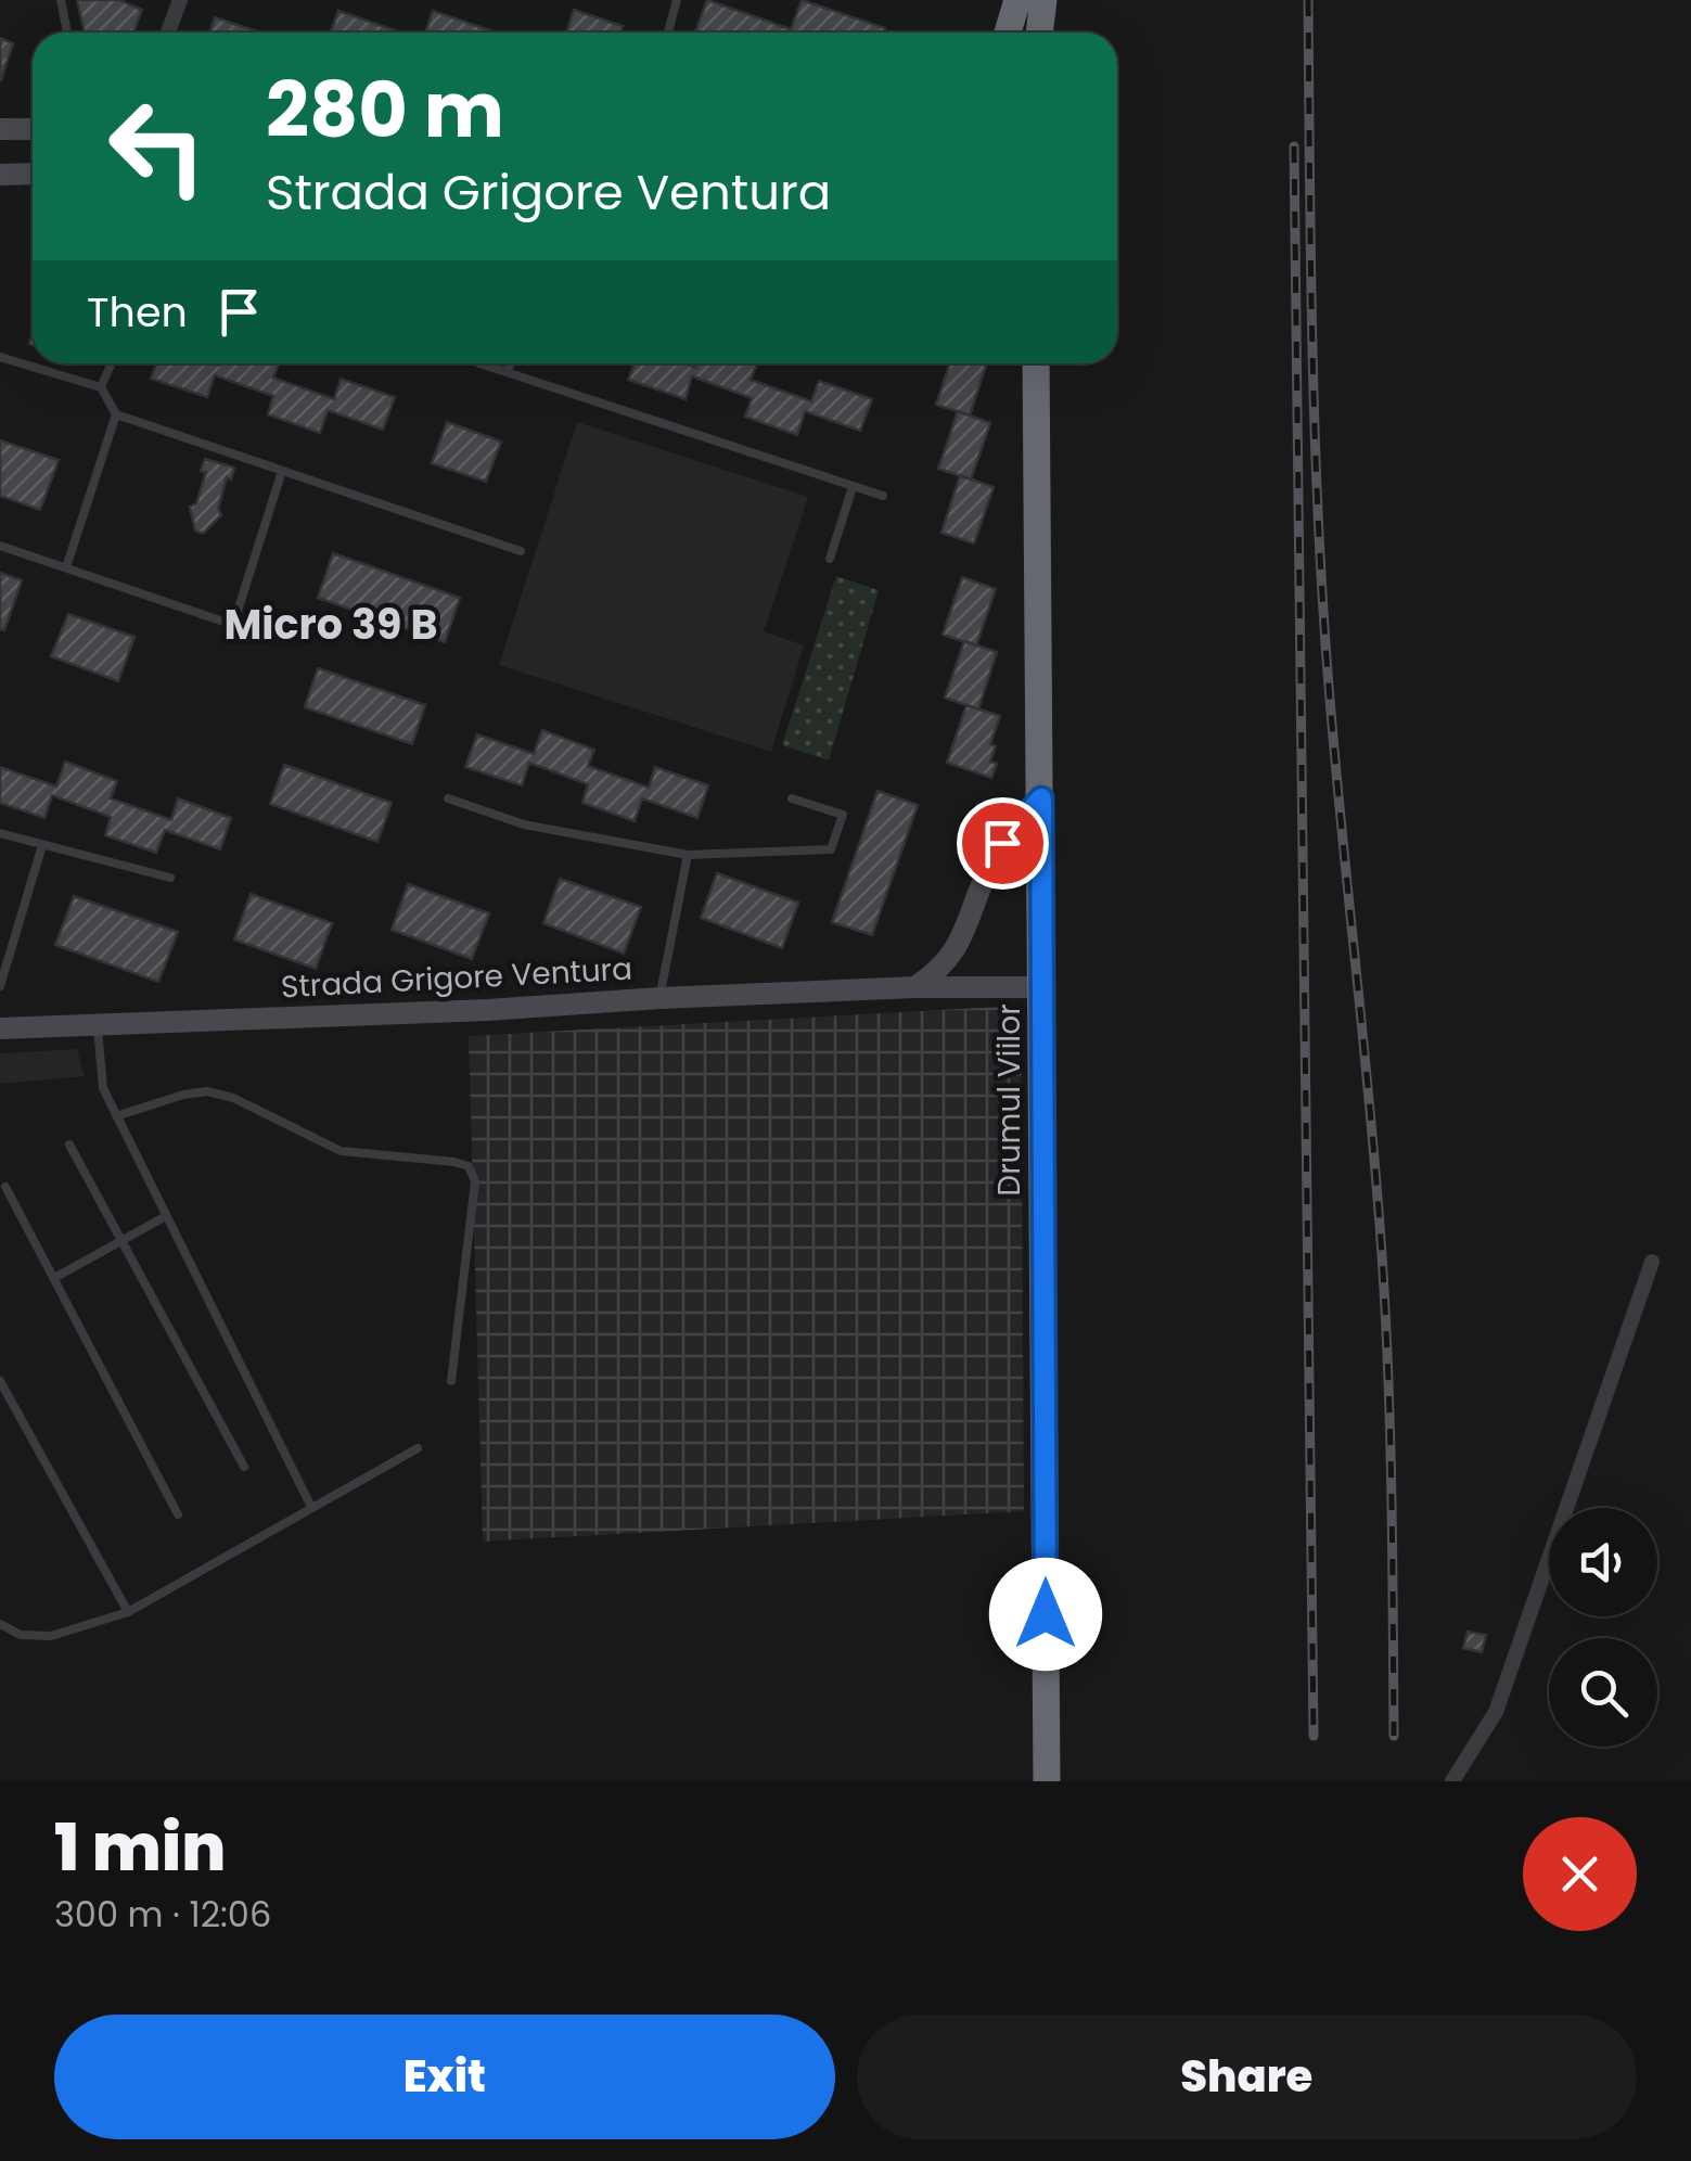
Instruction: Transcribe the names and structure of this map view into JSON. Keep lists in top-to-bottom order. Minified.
{"streets":{"highway":["Drumul Viilor"],"street":["Strada Grigore Ventura"]},"crossings":[["Strada Grigore Ventura","Drumul Viilor"]],"districts":["Micro 39 B"],"page":{"turn":["280 m","Strada Grigore Ventura"],"then":"Then","heading":["1 min","300 m · 12:06"],"buttons":["Exit","Share"]}}
